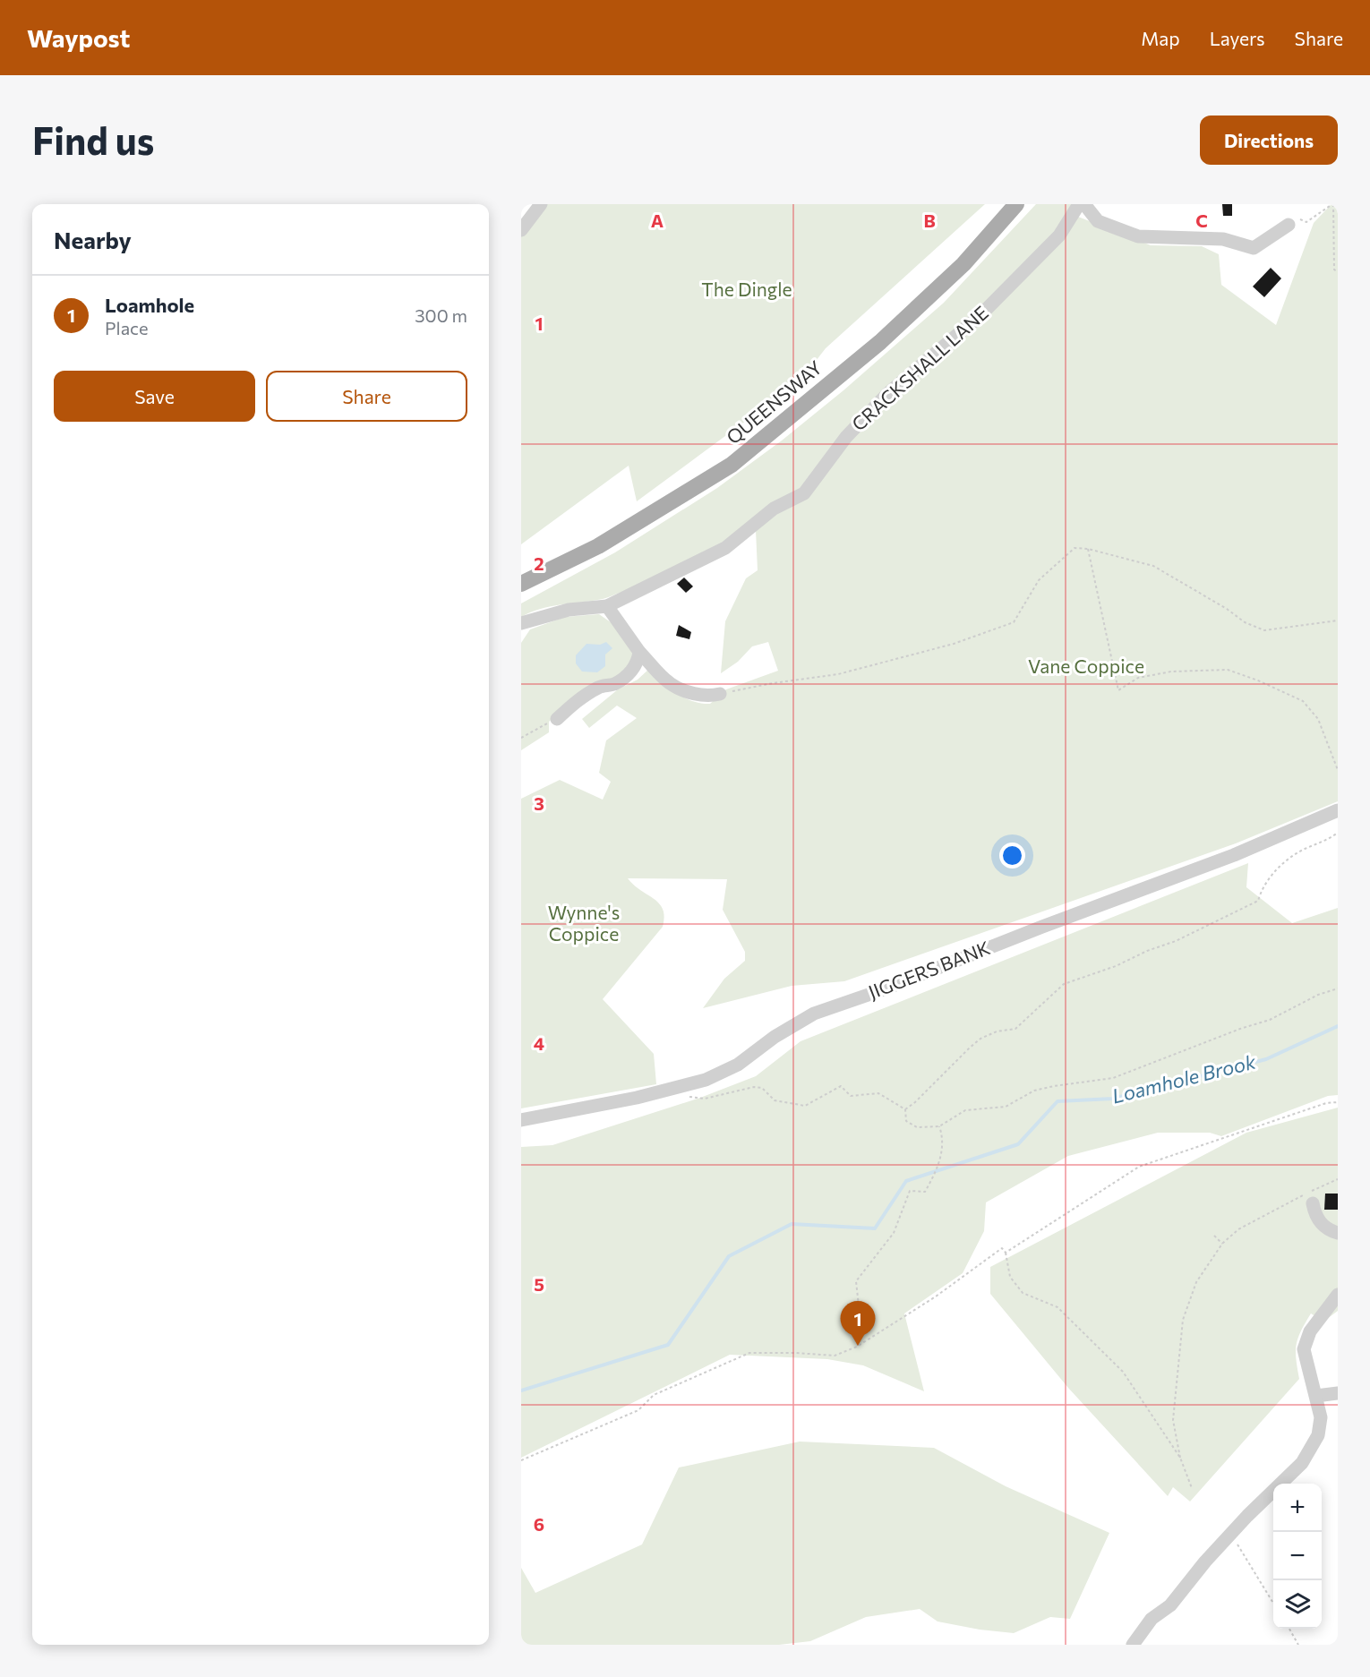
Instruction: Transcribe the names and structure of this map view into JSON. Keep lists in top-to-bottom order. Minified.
{"streets":{"main road":["QUEENSWAY"],"street":["CRACKSHALL LANE","JIGGERS BANK"]},"water":["Loamhole Brook"],"parks":["The Dingle","Vane Coppice","Wynne's Coppice"],"page":{"header":"Waypost","nav":["Map","Layers","Share"],"buttons":["Directions",["Save","Share"]],"title":"Find us","heading":"Nearby","list":[{"mark":"1","name":"Loamhole","note":"Place","value":"300 m"}],"pins":"1","map_buttons":["+","−"]},"grid":{"columns":["A","B","C"],"rows":["1","2","3","4","5","6"]}}
